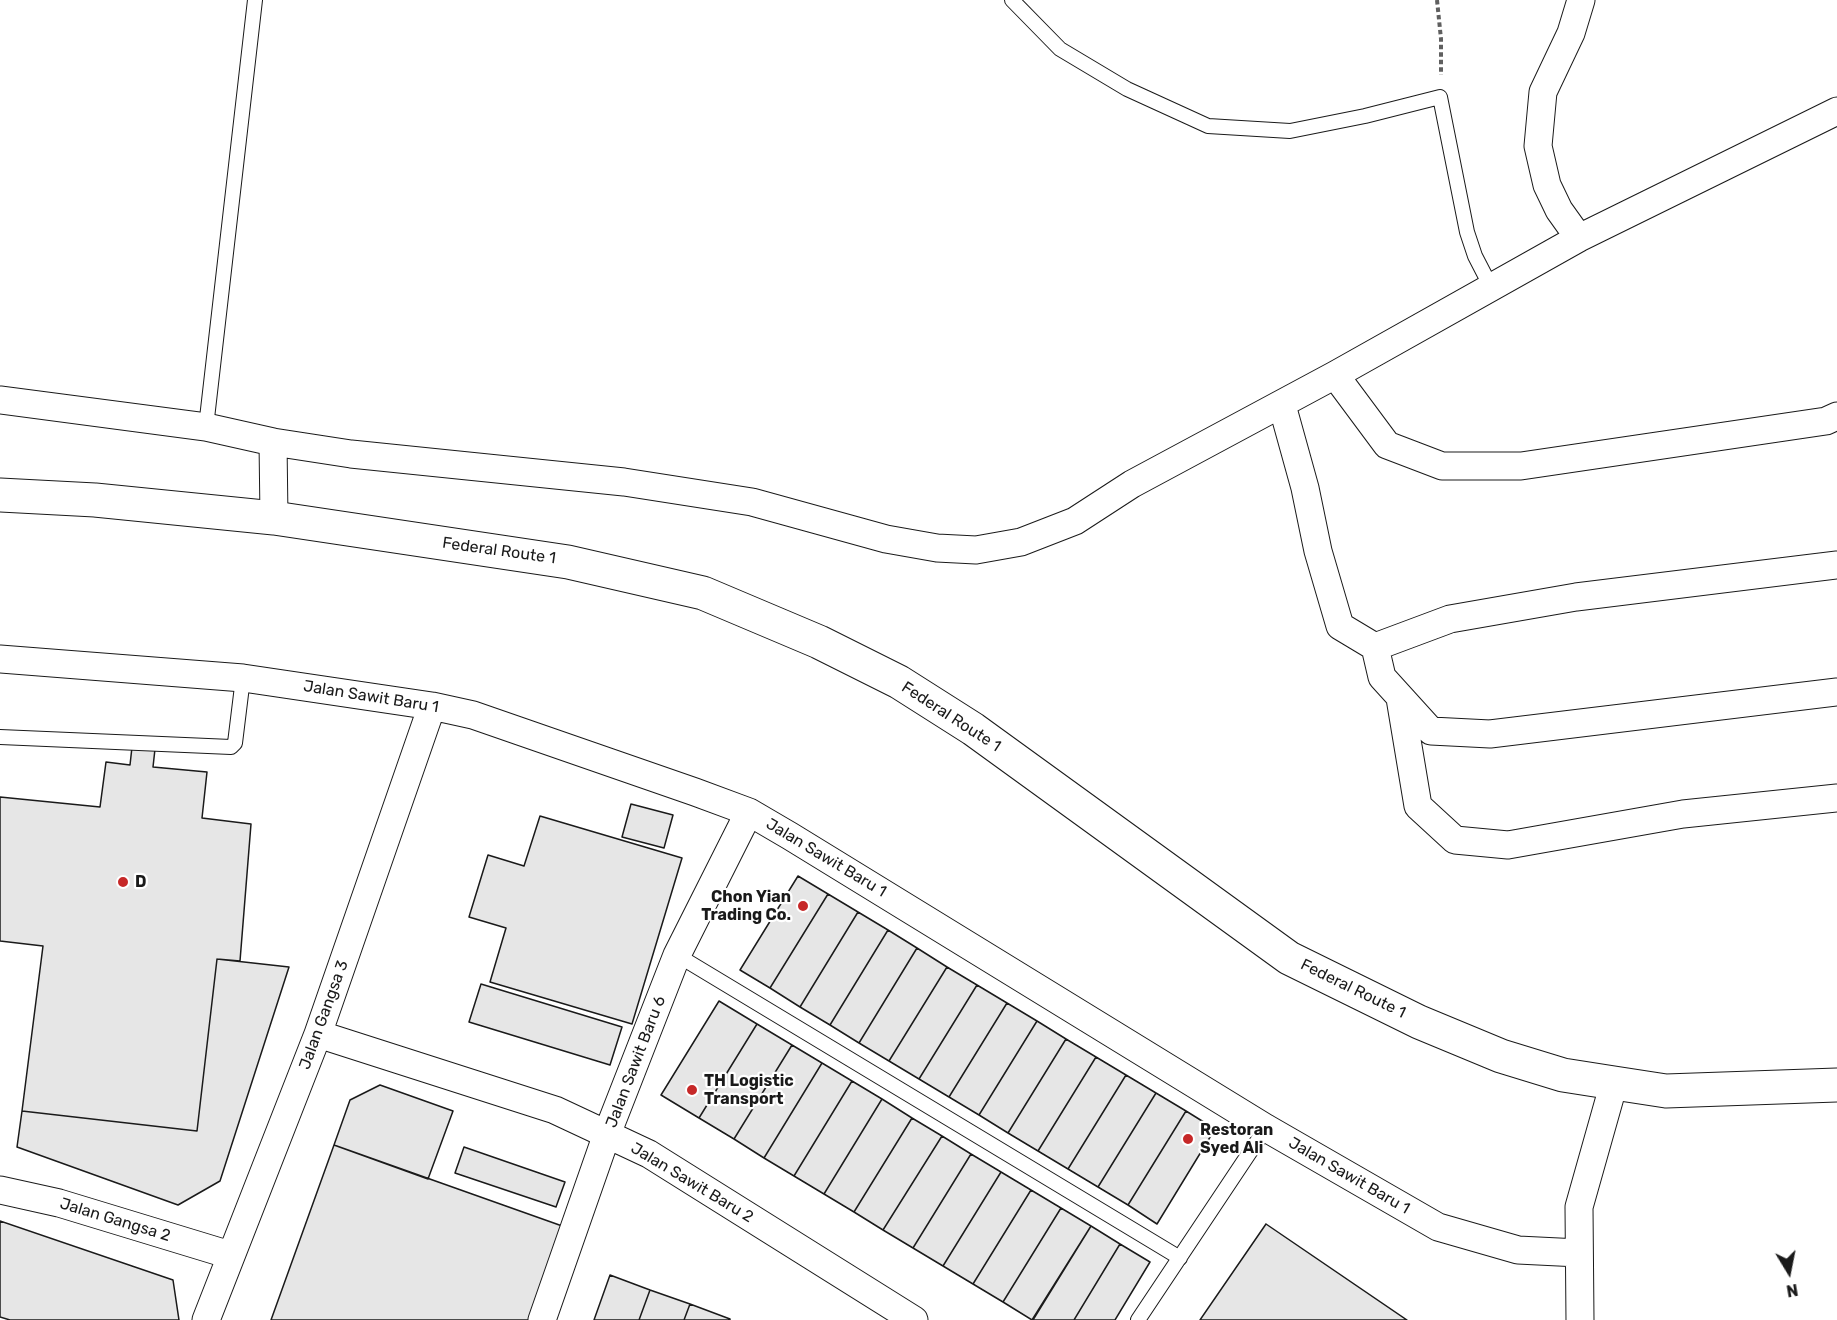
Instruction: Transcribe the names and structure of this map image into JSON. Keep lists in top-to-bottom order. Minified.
{"streets":{"highway":["Federal Route 1"],"street":["Jalan Sawit Baru 1","Jalan Gangsa 3","Jalan Sawit Baru 6","Jalan Sawit Baru 2","Jalan Gangsa 2"]},"crossings":[["Jalan Sawit Baru 1","Jalan Gangsa 3"],["Jalan Sawit Baru 1","Jalan Sawit Baru 6"],["Jalan Gangsa 3","Jalan Sawit Baru 2"],["Jalan Gangsa 3","Jalan Gangsa 2"],["Jalan Sawit Baru 6","Jalan Sawit Baru 2"]],"places":["D","Chon Yian Trading Co.","TH Logistic Transport","Restoran Syed Ali"],"north":"bottom"}
